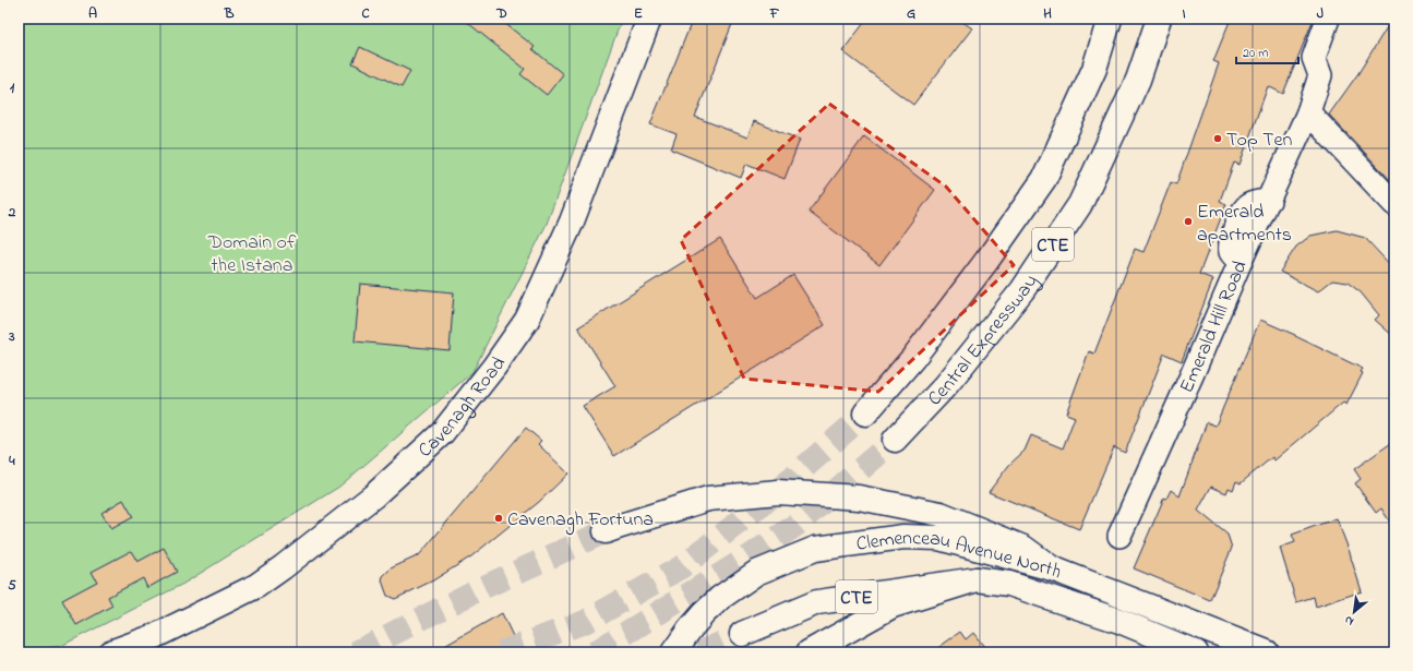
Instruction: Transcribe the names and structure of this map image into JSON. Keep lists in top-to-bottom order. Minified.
{"streets":{"main road":["CTE","Central Expressway","Cavenagh Road","Clemenceau Avenue North"],"street":["Emerald Hill Road"]},"crossings":[["CTE","Clemenceau Avenue North"]],"parks":["Domain of the Istana"],"places":["Top Ten","Emerald apartments","Cavenagh Fortuna"],"scale_bar":"20 m","north":"bottom left","grid":{"columns":["A","B","C","D","E","F","G","H","I","J"],"rows":["1","2","3","4","5"]}}
